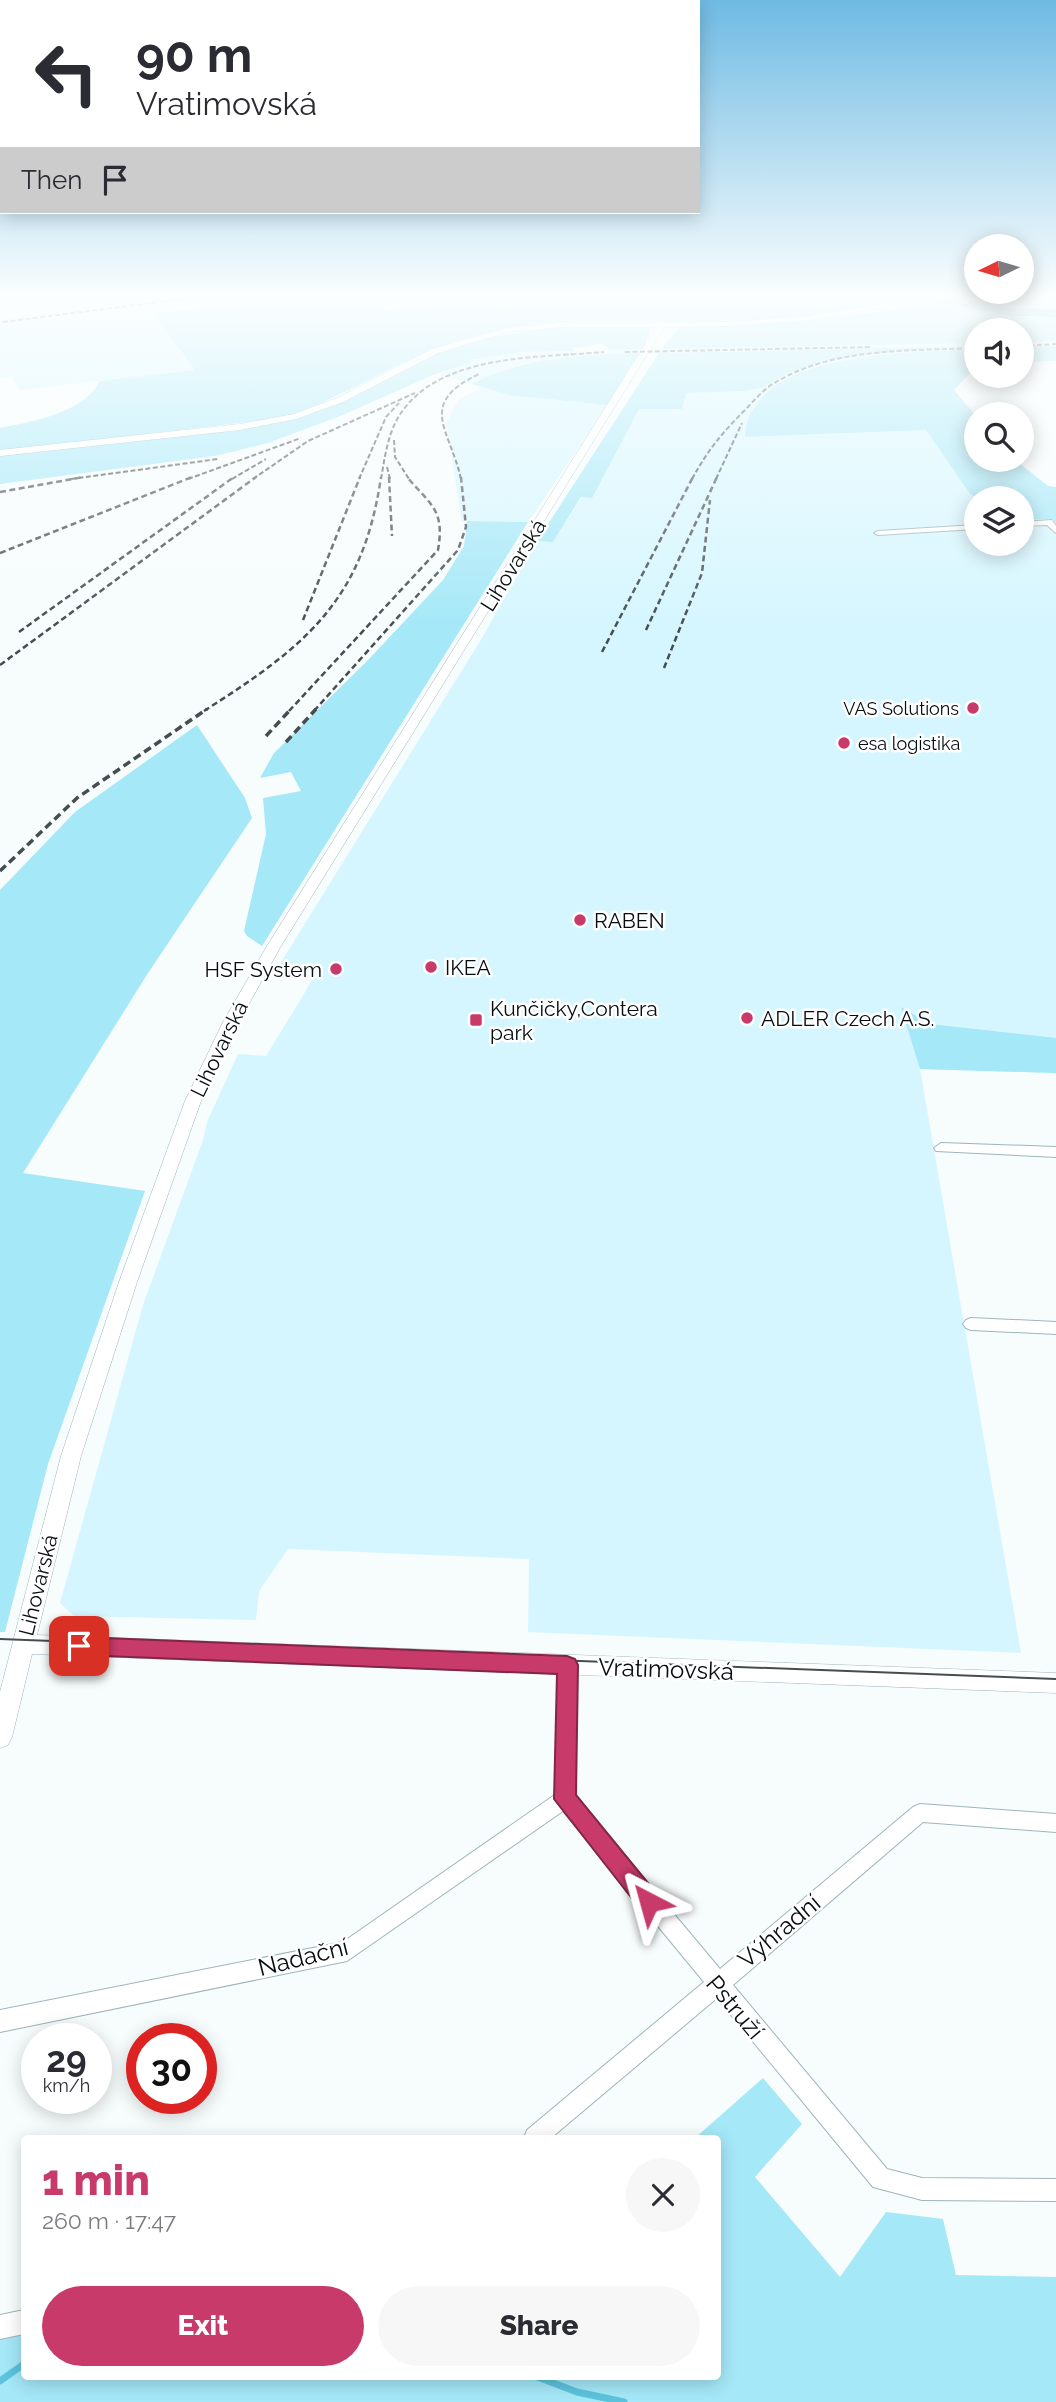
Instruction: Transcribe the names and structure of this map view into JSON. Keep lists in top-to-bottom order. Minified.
{"streets":{"street":["Lihovarská","Vratimovská","Výhradní","Nadační","Pstruží"]},"crossings":[["Lihovarská","Vratimovská"],["Výhradní","Pstruží"],["Nadační","Pstruží"]],"places":{"other":["VAS Solutions","esa logistika","RABEN","IKEA","HSF System","ADLER Czech A.S."],"transit":["Kunčičky,Contera park"]},"north":"left","page":{"turn":["90 m","Vratimovská"],"then":"Then","speed":"29 km/h","limit":"30","heading":["1 min","260 m · 17:47"],"buttons":["Exit","Share"]}}
